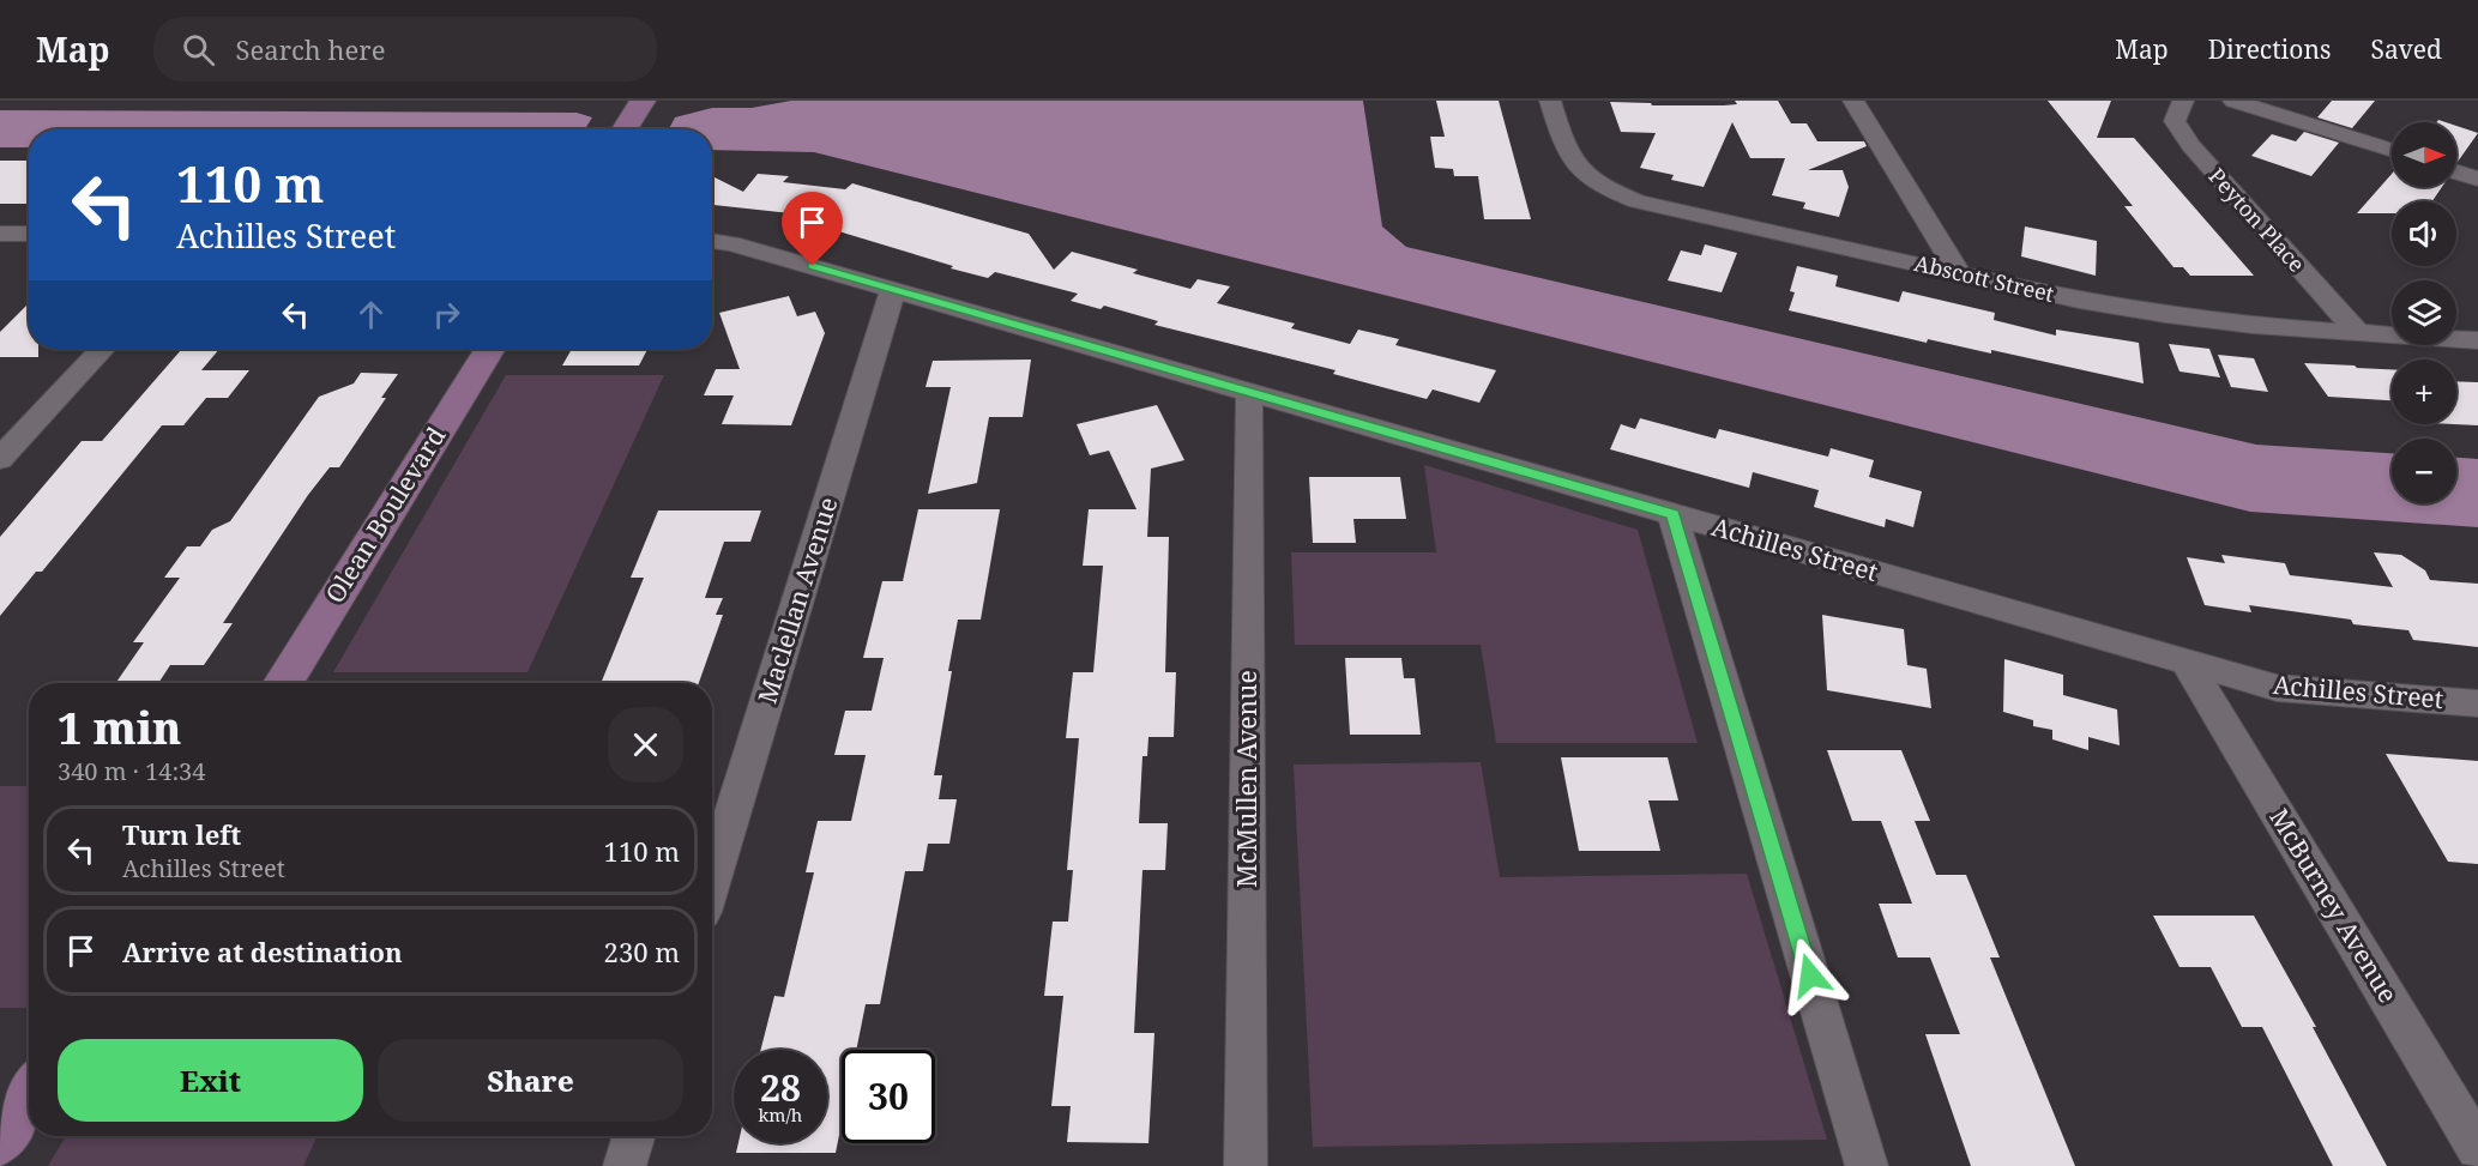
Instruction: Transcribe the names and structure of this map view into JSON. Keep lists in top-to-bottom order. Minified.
{"streets":{"street":["Peyton Place","Abscott Street","Olean Boulevard","Achilles Street","Maclellan Avenue","McMullen Avenue","McBurney Avenue"]},"crossings":[["Peyton Place","Abscott Street"],["Achilles Street","Maclellan Avenue"],["Achilles Street","McMullen Avenue"],["Achilles Street","McBurney Avenue"]],"north":"right","page":{"header":"Map","search":"Search here","nav":["Map","Directions","Saved"],"map_buttons":["+","−"],"turn":["110 m","Achilles Street"],"heading":["1 min","340 m · 14:34"],"list":[{"name":"Turn left","note":"Achilles Street","value":"110 m"},{"name":"Arrive at destination","value":"230 m"}],"buttons":["Exit","Share"],"speed":"28 km/h","limit":"30"}}
